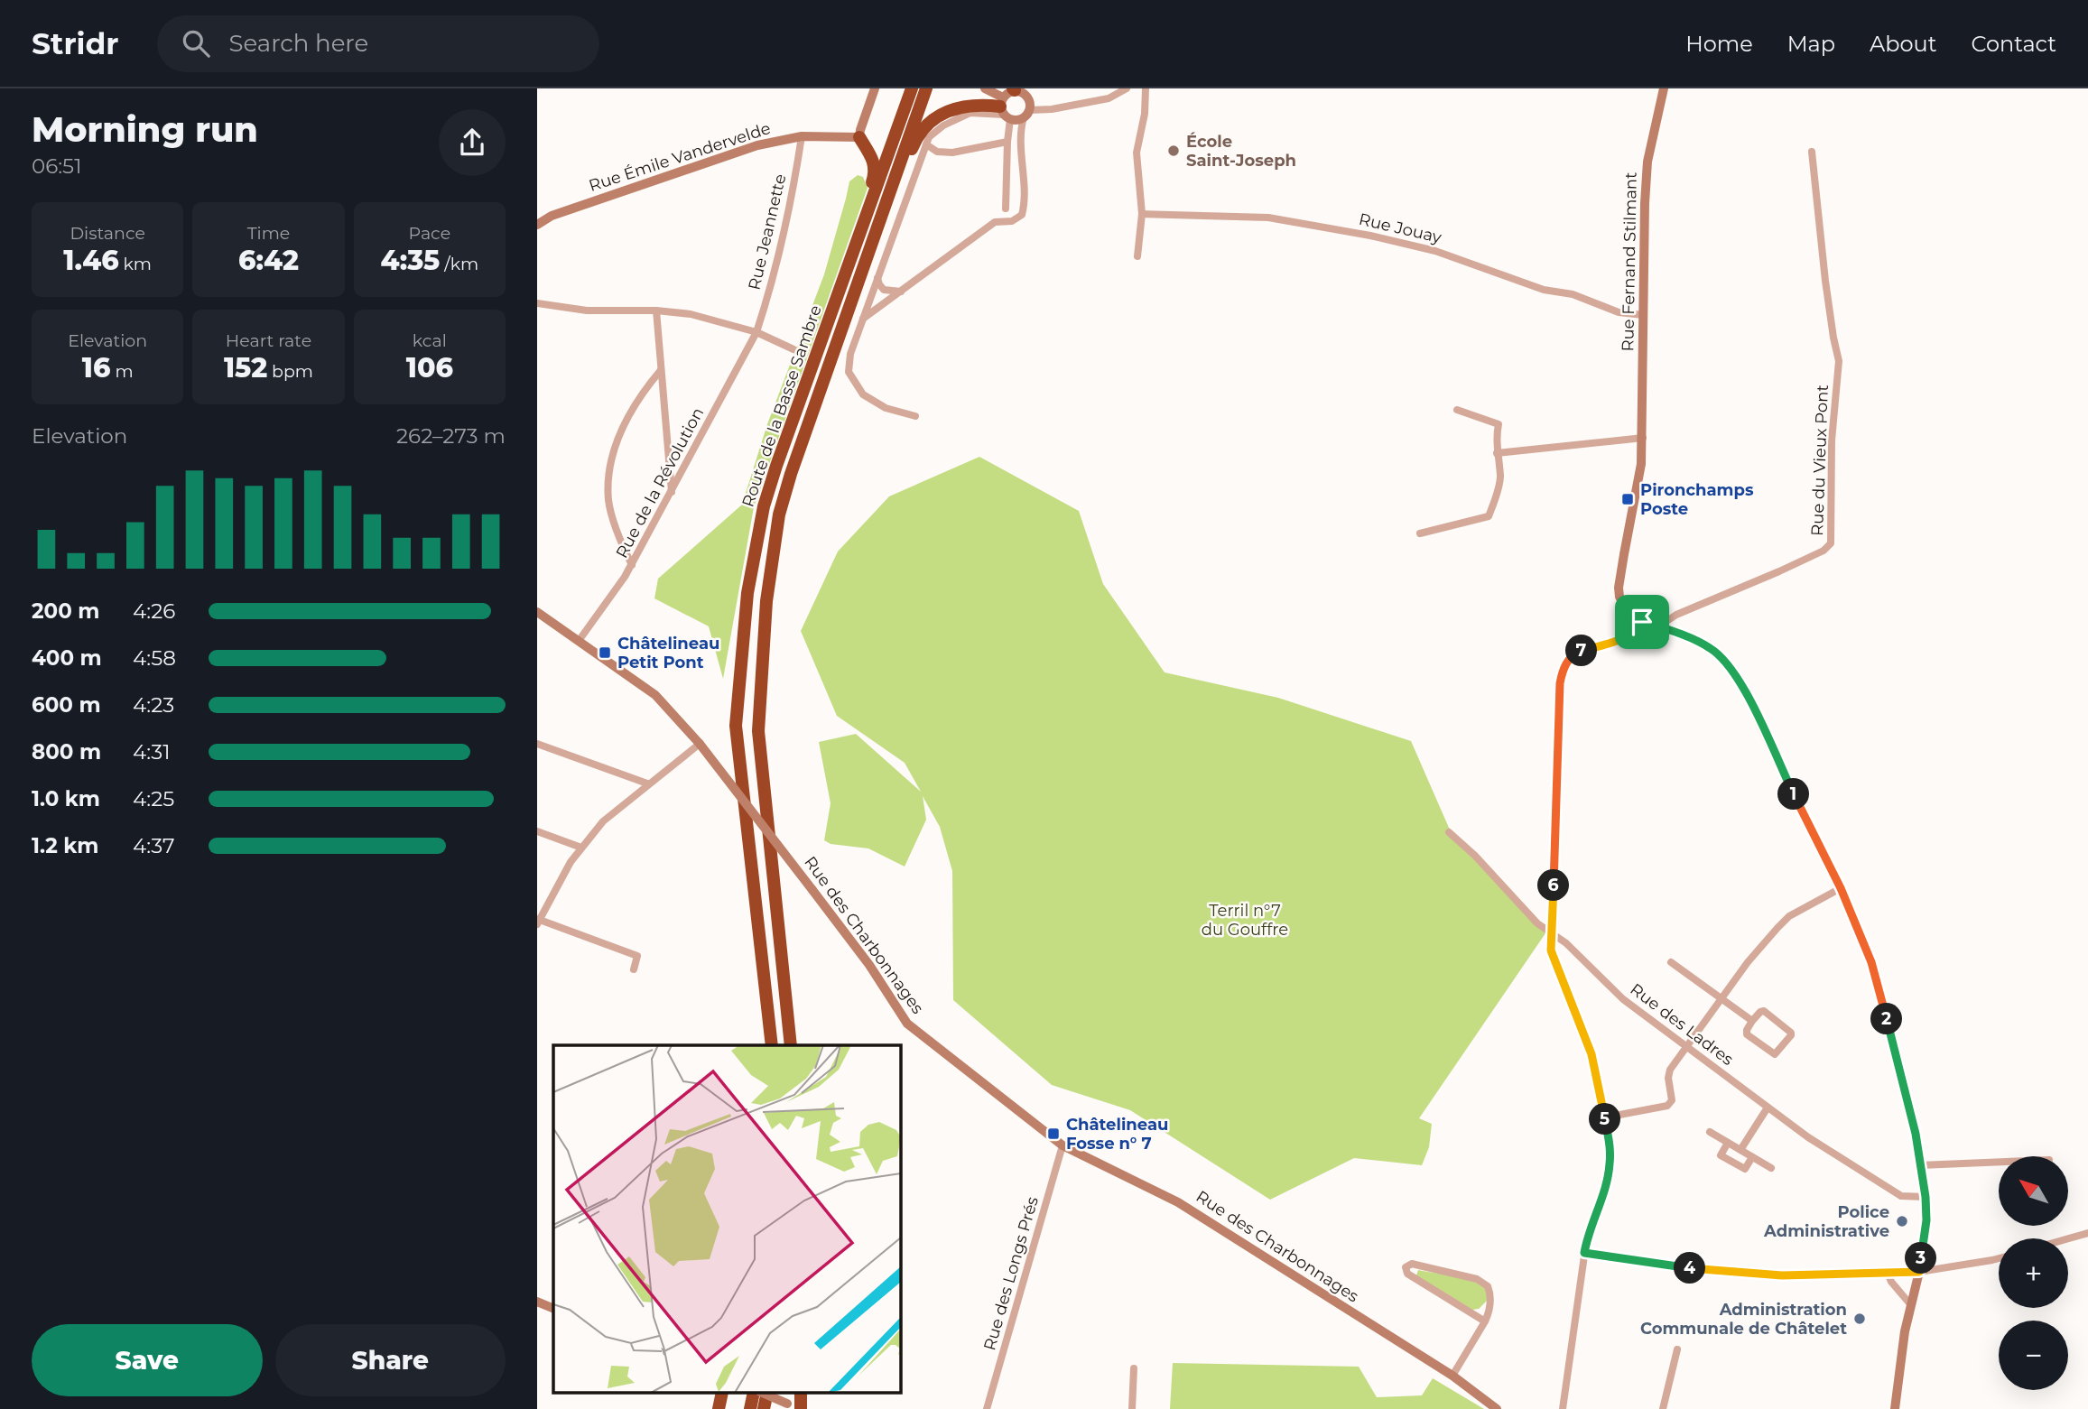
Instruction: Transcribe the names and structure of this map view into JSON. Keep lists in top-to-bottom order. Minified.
{"streets":{"highway":["Route de la Basse Sambre"],"street":["Rue Émile Vandervelde","Rue Jouay","Rue Jeannette","Rue Fernand Stilmant","Rue du Vieux Pont","Rue de la Révolution","Rue des Charbonnages","Rue des Ladres","Rue des Longs Prés"]},"crossings":[["Rue Émile Vandervelde","Rue Jeannette"],["Rue Jouay","Rue Fernand Stilmant"],["Rue Jeannette","Rue de la Révolution"],["Rue de la Révolution","Rue des Charbonnages"],["Rue des Charbonnages","Rue des Longs Prés"]],"parks":["Terril n°7 du Gouffre"],"places":{"other":["École Saint-Joseph","Police Administrative","Administration Communale de Châtelet"],"transit":["Pironchamps Poste","Châtelineau Petit Pont","Châtelineau Fosse n° 7"]},"north":"top left","page":{"header":"Stridr","search":"Search here","nav":["Home","Map","About","Contact"],"heading":["Morning run","06:51"],"stats":[["Distance","1.46 km"],["Time","6:42"],["Pace","4:35 /km"],["Elevation","16 m"],["Heart rate","152 bpm"],["kcal","106"]],"chart":["Elevation","262–273 m"],"list":[{"name":"200 m","note":"4:26"},{"name":"400 m","note":"4:58"},{"name":"600 m","note":"4:23"},{"name":"800 m","note":"4:31"},{"name":"1.0 km","note":"4:25"},{"name":"1.2 km","note":"4:37"}],"pins":["7","1","6","2","5","3","4"],"map_buttons":["+","−"],"buttons":["Save","Share"]}}
